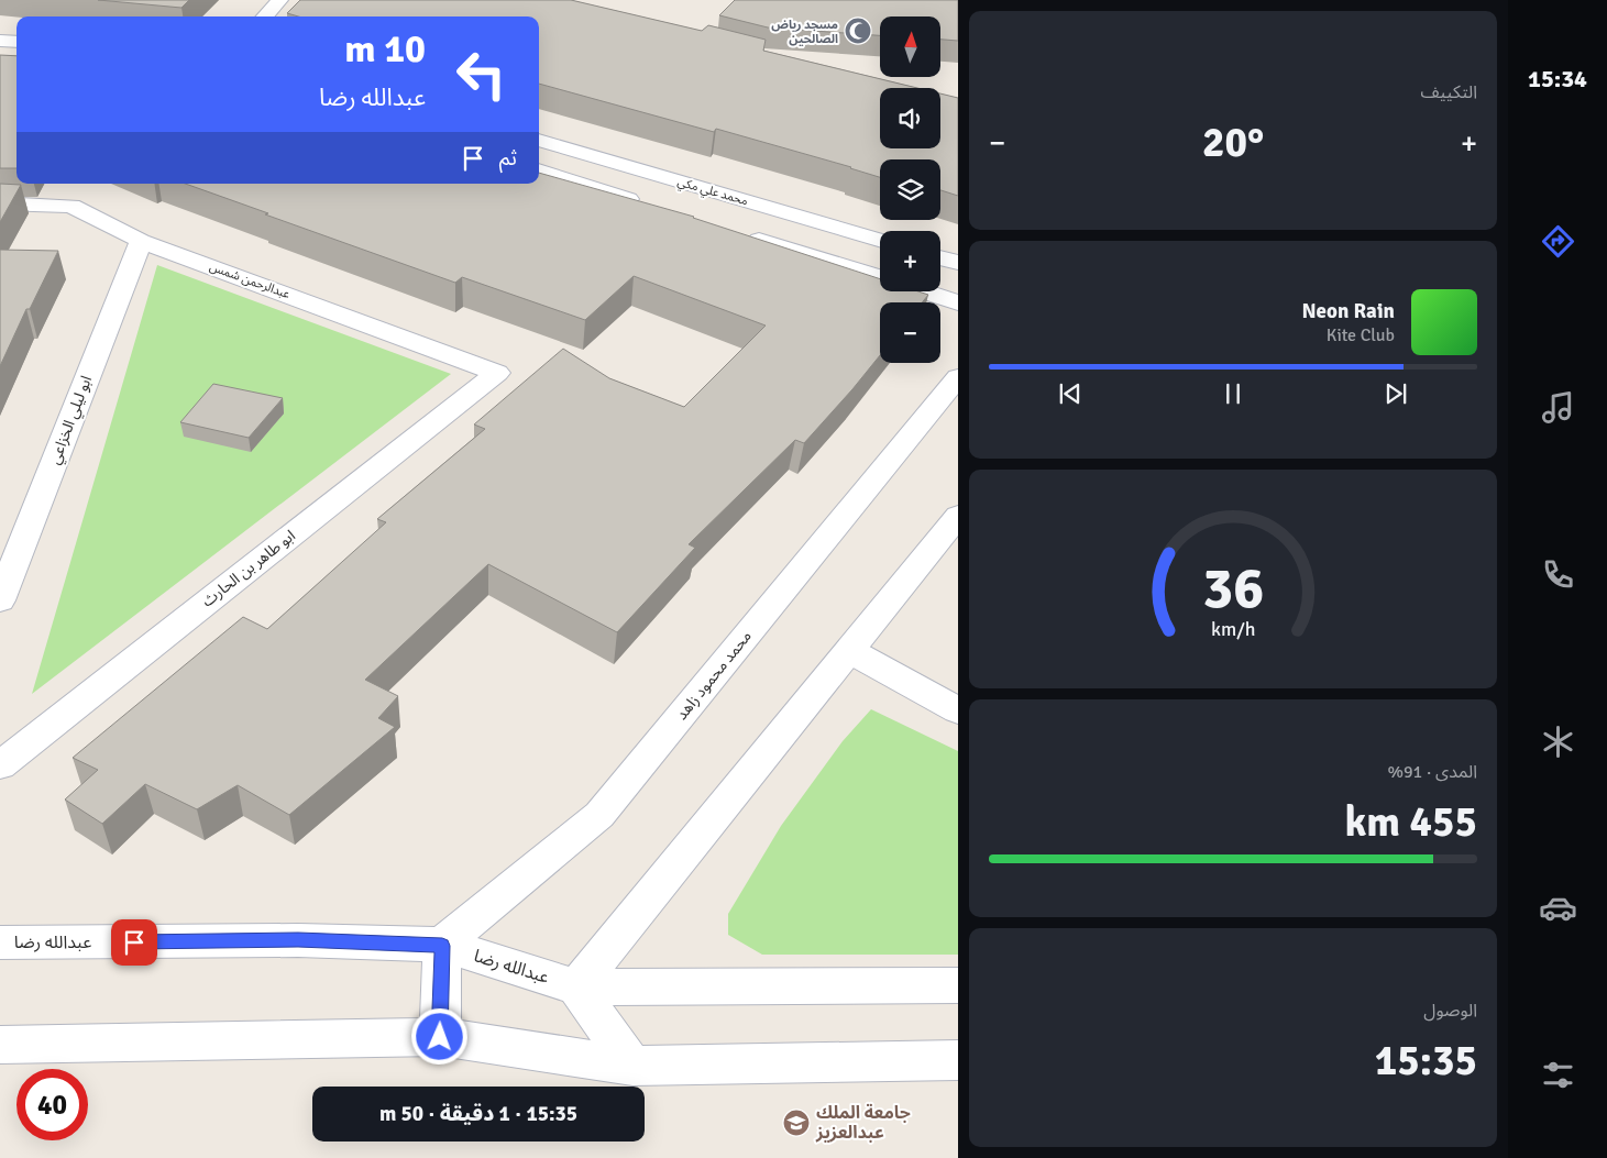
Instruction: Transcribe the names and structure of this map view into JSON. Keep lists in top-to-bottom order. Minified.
{"streets":{"street":["محمد علي مكي","عبدالرحمن شمس","ابو ليلي الخزاعي","ابو طاهر بن الحارث","محمد محمود زاهد","عبدالله رضا"]},"crossings":[["عبدالرحمن شمس","ابو ليلي الخزاعي"],["عبدالرحمن شمس","ابو طاهر بن الحارث"],["محمد محمود زاهد","عبدالله رضا"]],"places":{"mosque":["مسجد رياض الصالحين"],"school or university":["جامعة الملك عبدالعزيز"]},"north":"top","page":{"tabs":"15:34","tile":["التكييف",["المدى · 91%","455 km"],["الوصول","15:35"]],"map_buttons":["+","−"],"turn":["10 m","عبدالله رضا"],"heat":["−","20°","+"],"then":"ثم","song":["Neon Rain","Kite Club"],"limit":"40","trip":"15:35 · 1 دقيقة · 50 m","gauge":["36","km/h"]}}
